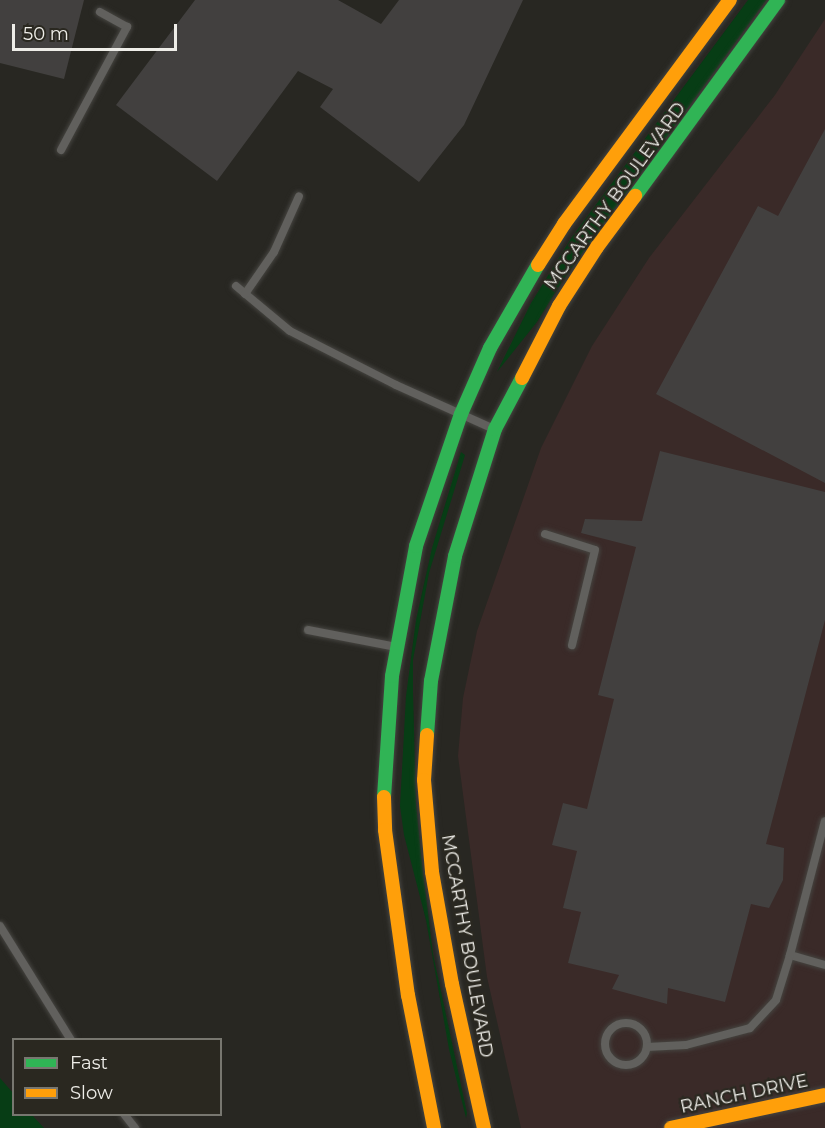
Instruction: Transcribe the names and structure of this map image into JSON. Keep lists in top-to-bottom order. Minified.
{"streets":{"main road":["MCCARTHY BOULEVARD","RANCH DRIVE"]},"legend":["Fast","Slow"],"scale_bar":"50 m"}
